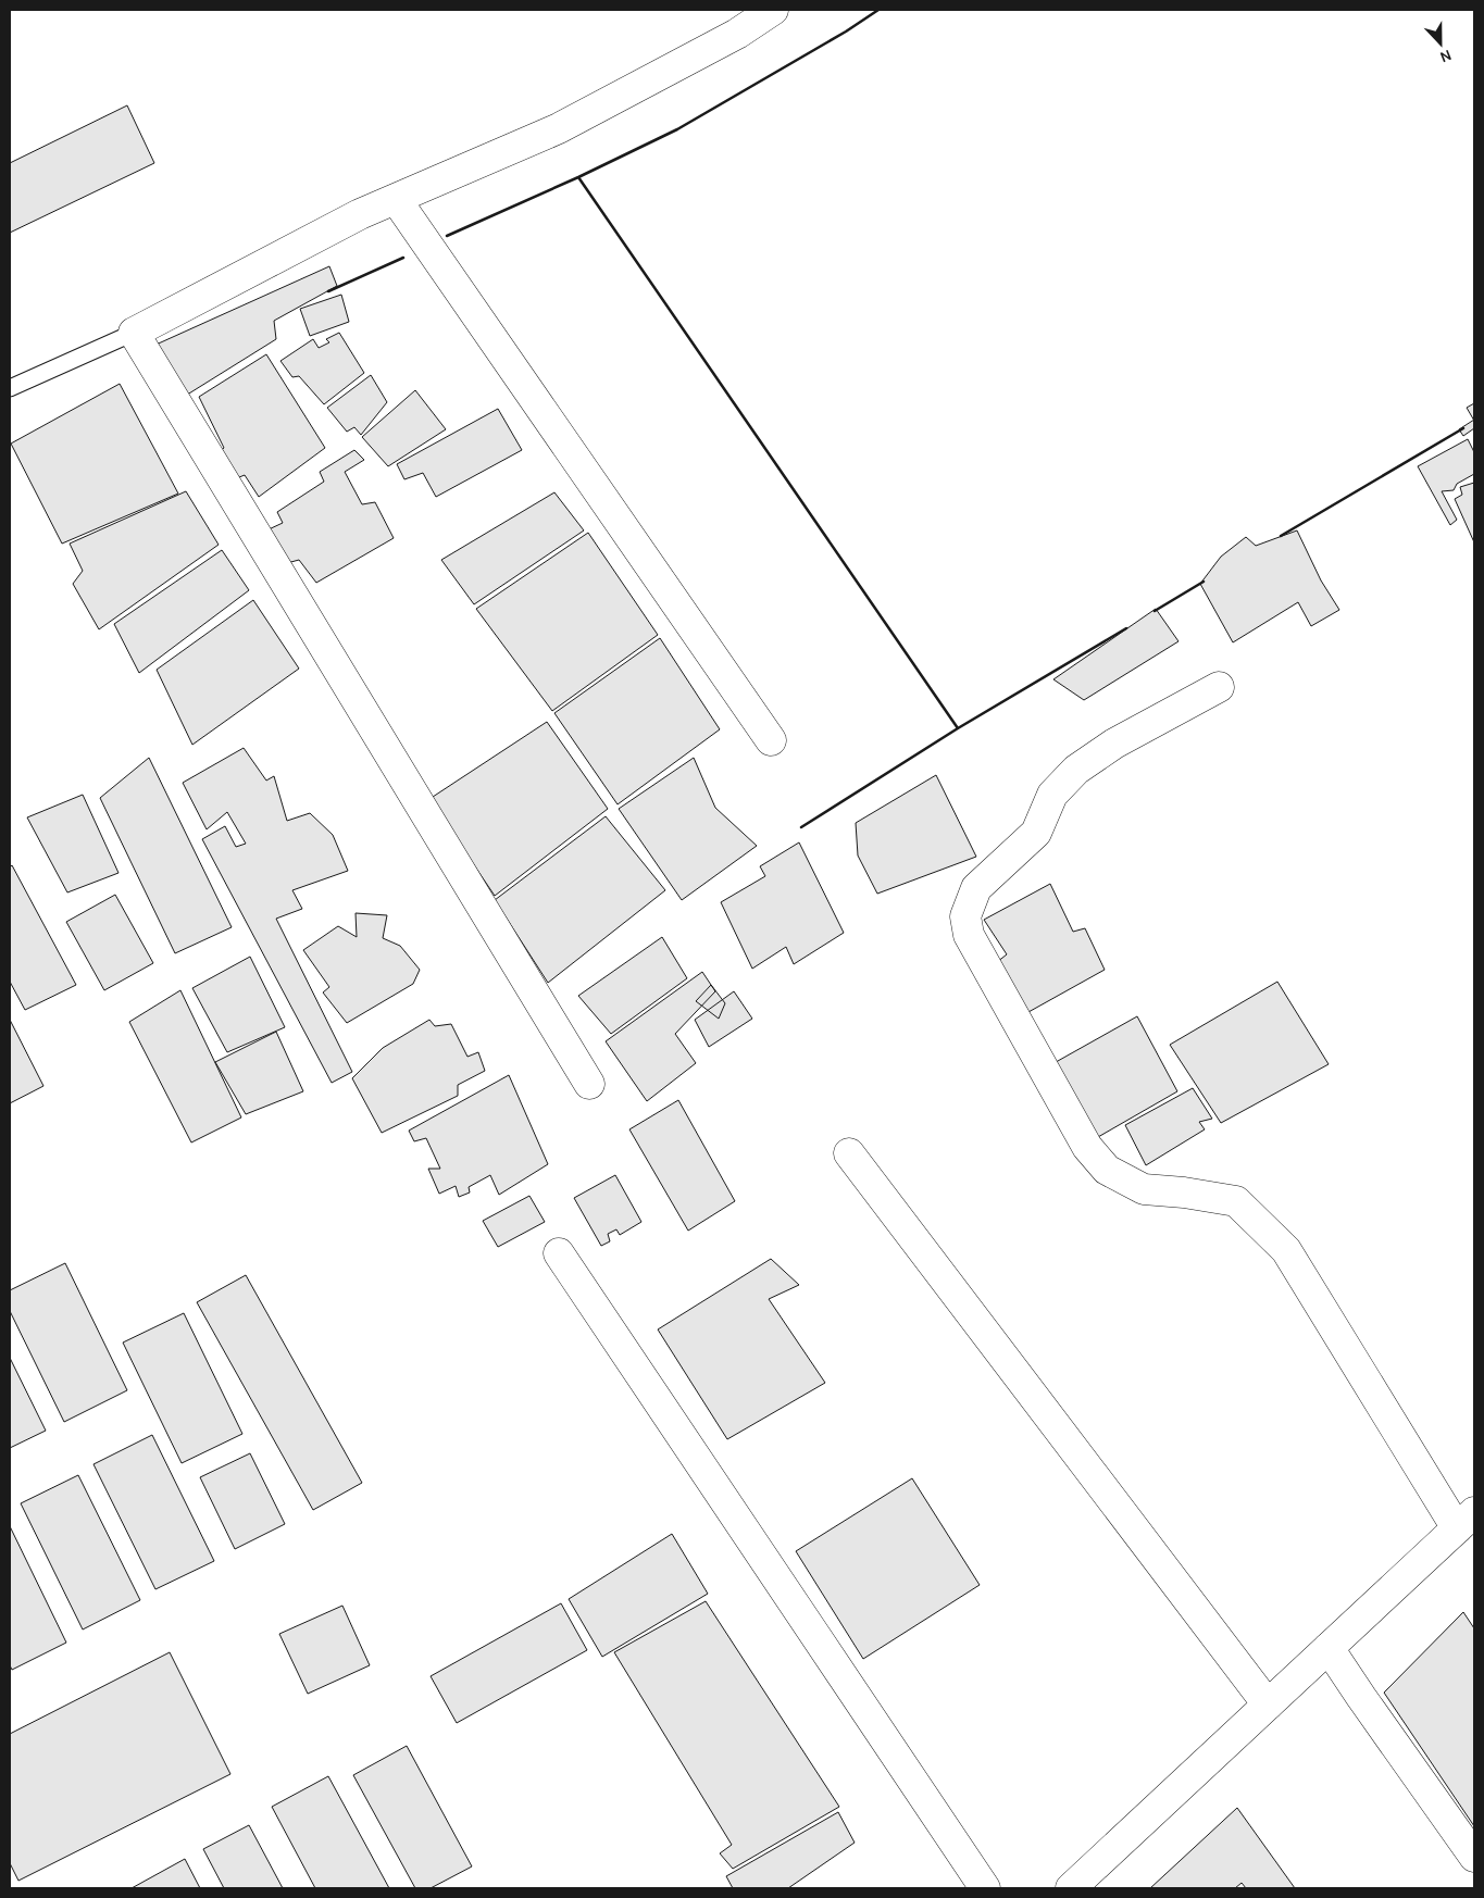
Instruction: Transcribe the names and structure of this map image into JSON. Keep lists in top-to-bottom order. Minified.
{"north":"bottom"}
